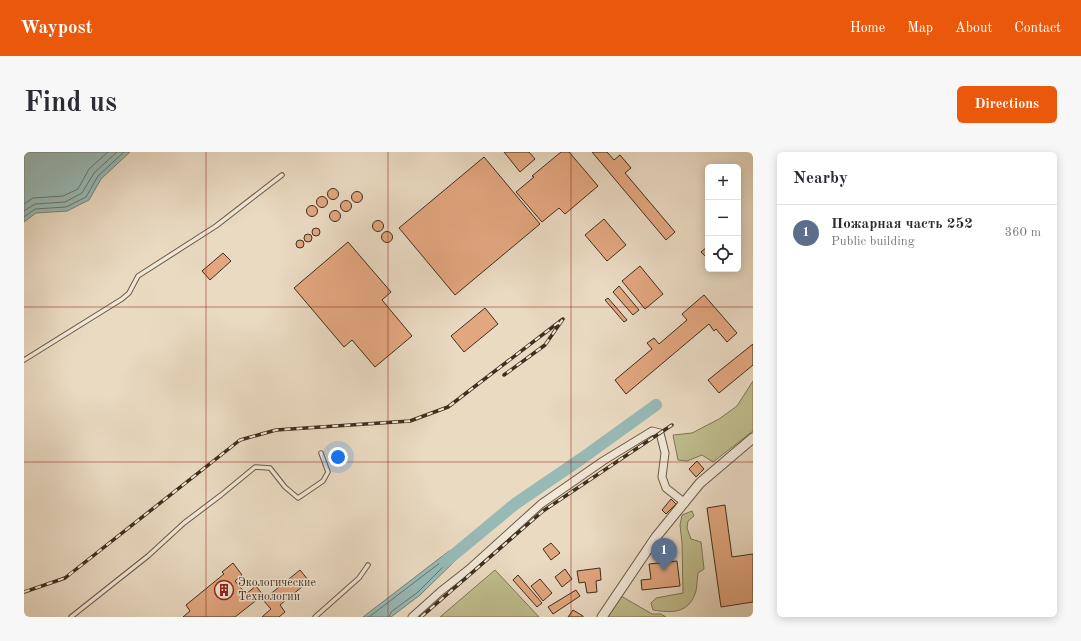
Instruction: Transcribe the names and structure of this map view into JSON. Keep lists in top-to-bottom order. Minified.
{"places":{"building":["Экологические Технологии"]},"page":{"header":"Waypost","nav":["Home","Map","About","Contact"],"buttons":"Directions","title":"Find us","heading":"Nearby","map_buttons":["+","−"],"list":[{"mark":"1","name":"Пожарная часть 252","note":"Public building","value":"360 m"}],"pins":"1"}}
